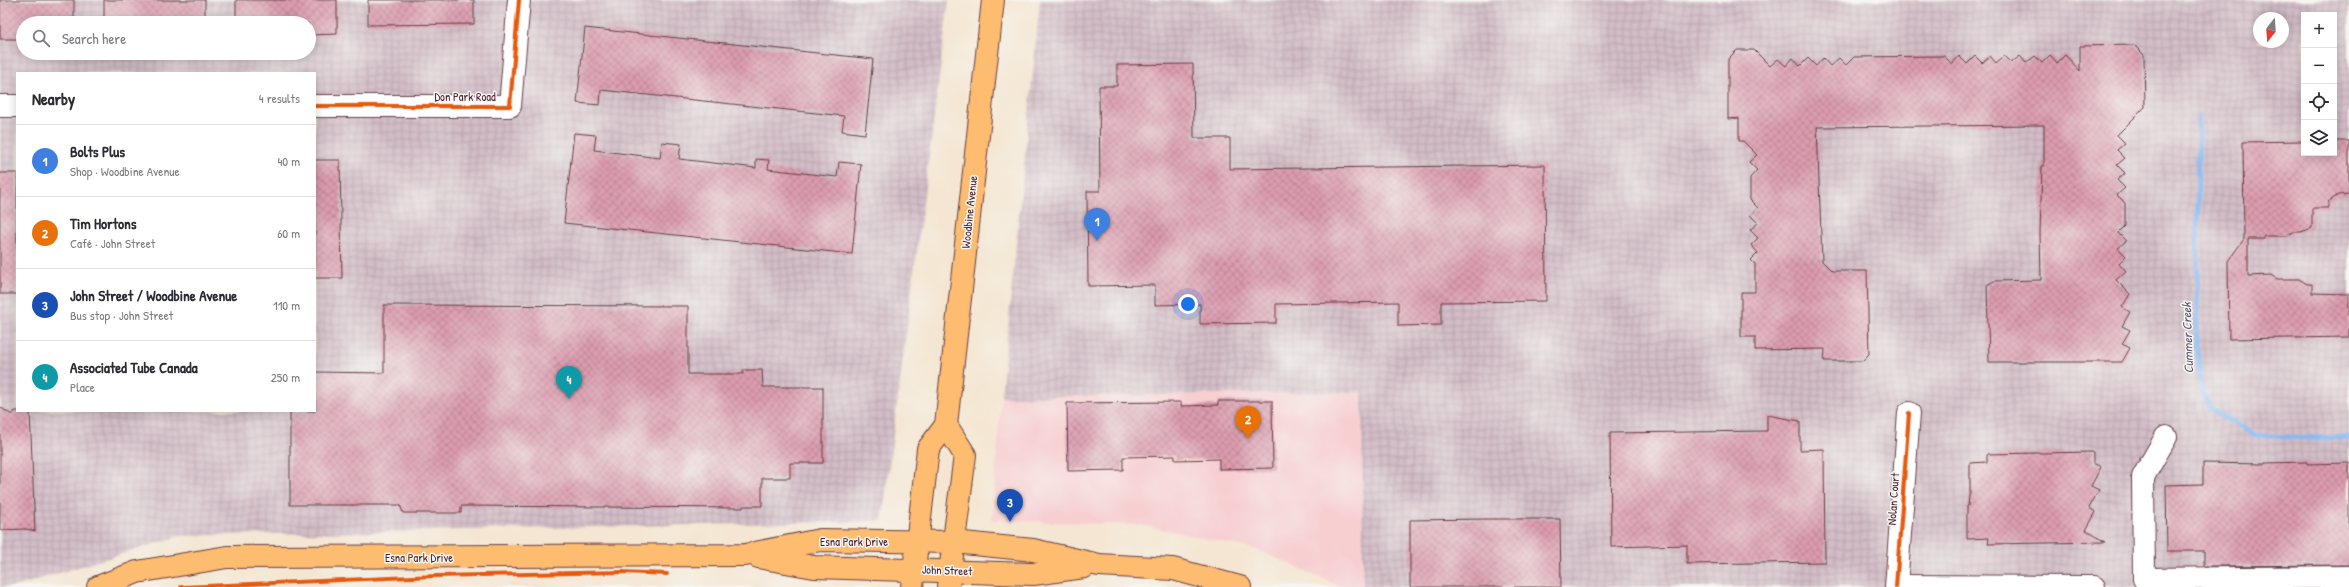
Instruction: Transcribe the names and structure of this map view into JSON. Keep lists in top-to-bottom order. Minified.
{"streets":{"main road":["Woodbine Avenue","Esna Park Drive","John Street"],"street":["Don Park Road","Nolan Court"]},"crossings":[["Esna Park Drive","John Street"]],"water":["Cummer Creek"],"north":"bottom","page":{"map_buttons":["+","−"],"search":"Search here","heading":["Nearby","4 results"],"list":[{"mark":"1","name":"Bolts Plus","note":"Shop · Woodbine Avenue","value":"40 m"},{"mark":"2","name":"Tim Hortons","note":"Café · John Street","value":"60 m"},{"mark":"3","name":"John Street / Woodbine Avenue","note":"Bus stop · John Street","value":"110 m"},{"mark":"4","name":"Associated Tube Canada","note":"Place","value":"250 m"}],"pins":["1","4","2","3"]}}
